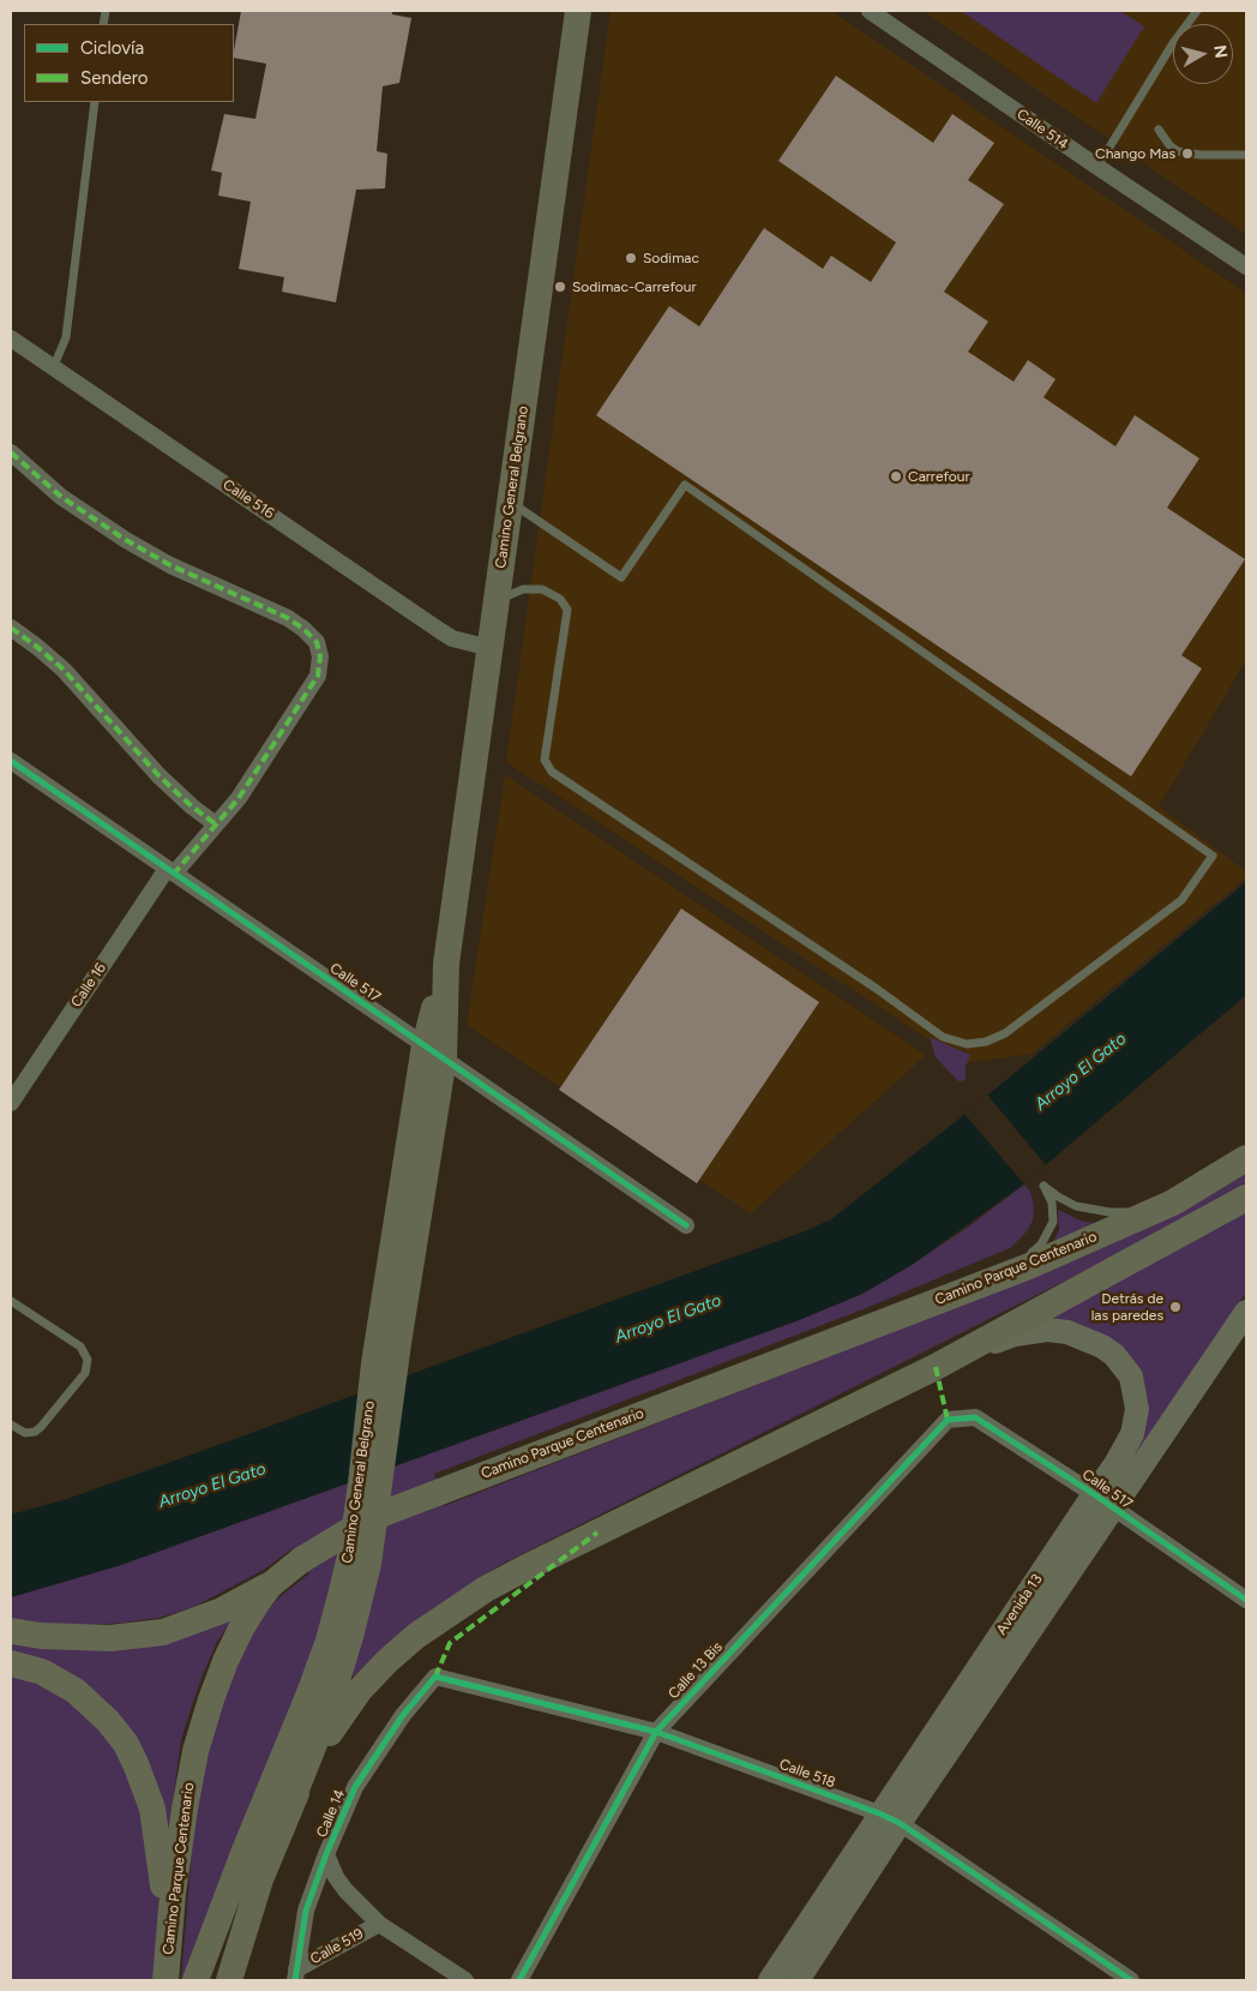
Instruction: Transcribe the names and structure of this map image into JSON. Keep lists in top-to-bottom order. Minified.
{"streets":{"main road":["Camino General Belgrano","Camino Parque Centenario","Avenida 13"],"street":["Calle 514","Calle 516","Calle 517","Calle 16","Calle 13 Bis","Calle 518","Calle 14","Calle 519"]},"crossings":[["Camino General Belgrano","Calle 516"],["Camino General Belgrano","Calle 517"],["Calle 517","Calle 16"],["Calle 517","Avenida 13"],["Calle 517","Calle 13 Bis"],["Avenida 13","Calle 518"],["Calle 13 Bis","Calle 518"],["Calle 518","Calle 14"],["Calle 14","Calle 519"]],"water":["Arroyo El Gato"],"places":["Chango Mas","Sodimac","Sodimac-Carrefour","Carrefour","Detrás de las paredes"],"legend":["Ciclovía","Sendero"],"north":"right"}
